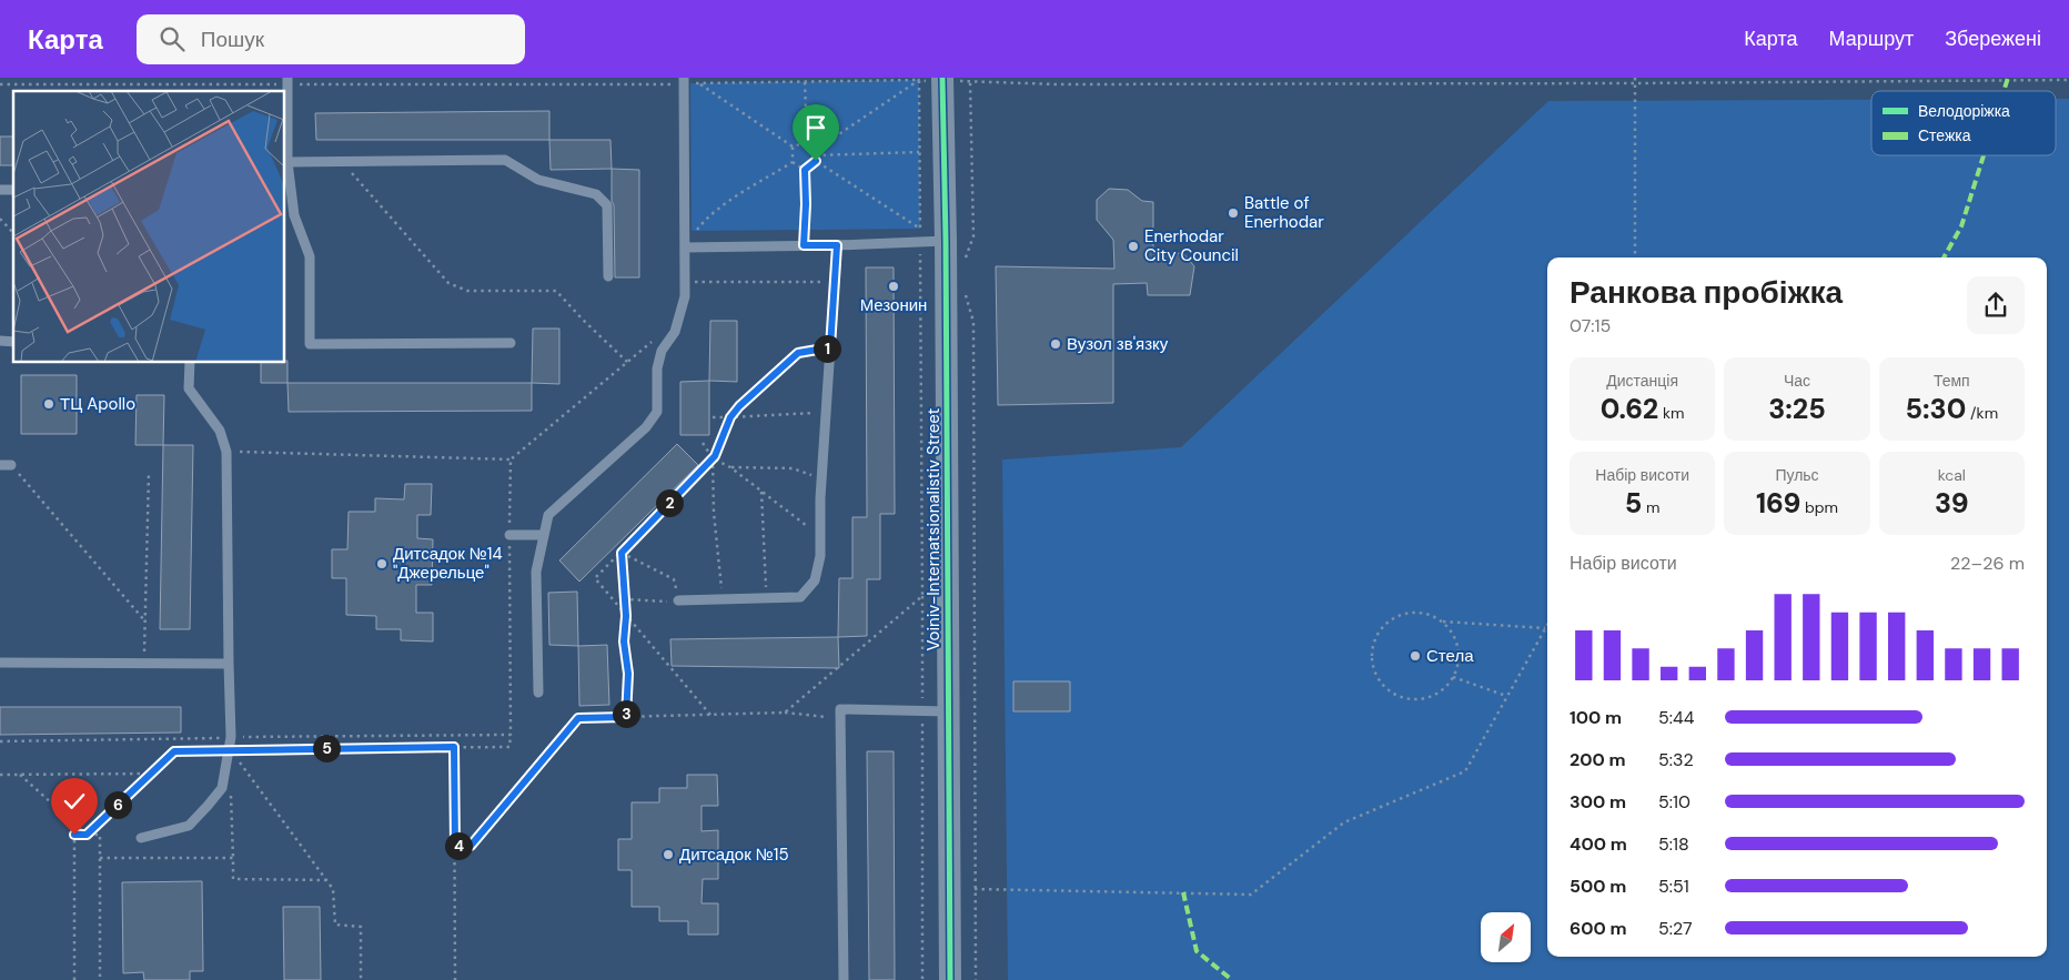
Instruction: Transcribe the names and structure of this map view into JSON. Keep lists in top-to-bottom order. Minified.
{"streets":{"street":["Voiniv-Internatsionalistiv Street"]},"places":["Battle of Enerhodar","Enerhodar City Council","Мезонин","Вузол зв'язку","ТЦ Apollo","Дитсадок №14 \"Джерельце\"","Стела","Дитсадок №15"],"legend":["Велодоріжка","Стежка"],"north":"top right","page":{"header":"Карта","search":"Пошук","nav":["Карта","Маршрут","Збережені"],"heading":["Ранкова пробіжка","07:15"],"pins":["1","2","3","5","6","4"],"stats":[["Дистанція","0.62 km"],["Час","3:25"],["Темп","5:30 /km"],["Набір висоти","5 m"],["Пульс","169 bpm"],["kcal","39"]],"chart":["Набір висоти","22–26 m"],"list":[{"name":"100 m","note":"5:44"},{"name":"200 m","note":"5:32"},{"name":"300 m","note":"5:10"},{"name":"400 m","note":"5:18"},{"name":"500 m","note":"5:51"},{"name":"600 m","note":"5:27"}]}}
